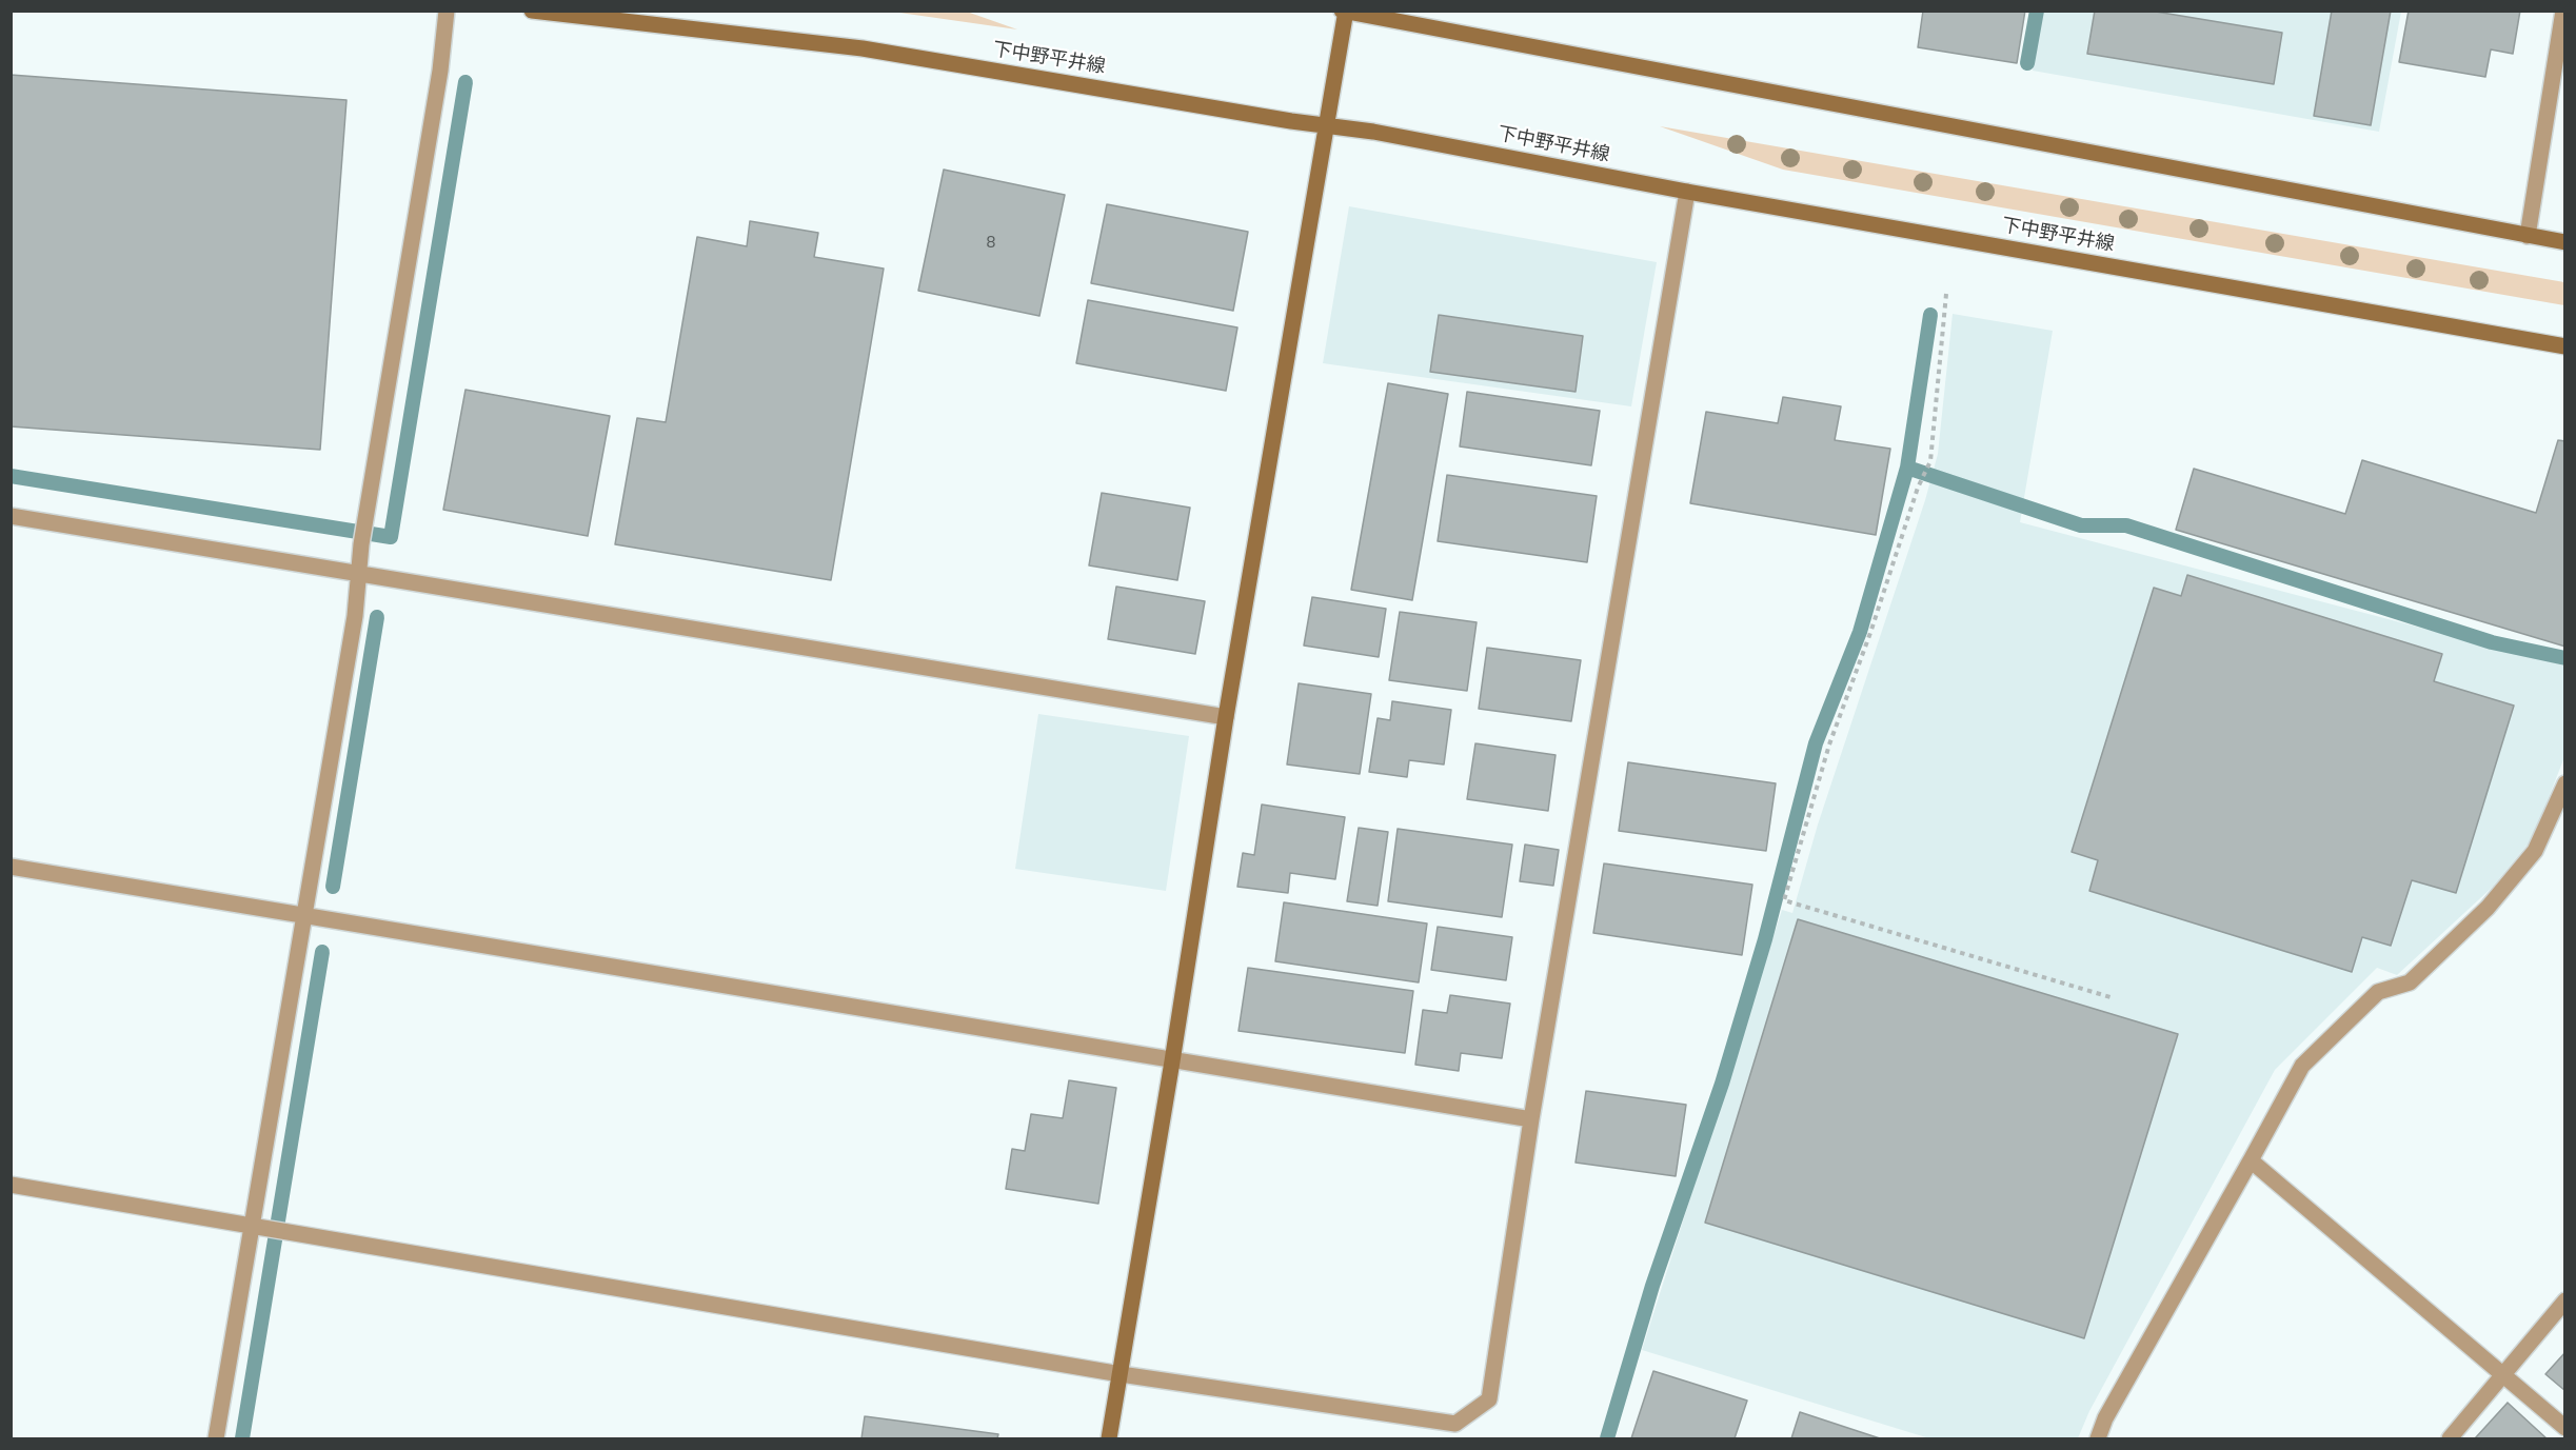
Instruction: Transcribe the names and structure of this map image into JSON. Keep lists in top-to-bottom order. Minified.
{"streets":{"street":["下中野平井線"]},"house_numbers":["8"]}
